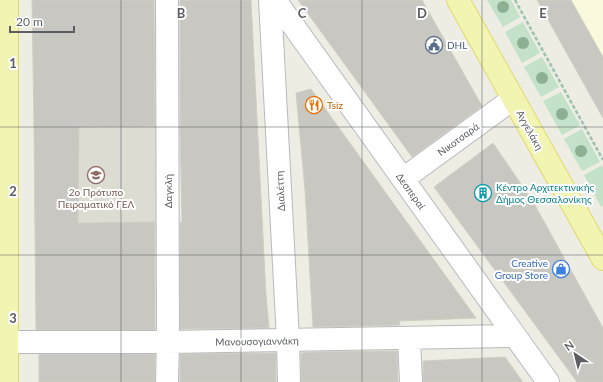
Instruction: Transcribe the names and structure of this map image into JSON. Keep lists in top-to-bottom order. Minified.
{"streets":{"main road":["Αγγελάκη"],"street":["Νικοτσαρά","Δαγκλή","Διαλέττη","Δεσπεραί","Μανουσογιαννάκη"]},"crossings":[["Αγγελάκη","Νικοτσαρά"],["Νικοτσαρά","Δεσπεραί"],["Δαγκλή","Μανουσογιαννάκη"],["Διαλέττη","Μανουσογιαννάκη"],["Δεσπεραί","Μανουσογιαννάκη"]],"places":{"public building":["DHL"],"restaurant":["Tsiz"],"school or university":["2ο Πρότυπο Πειραματικό ΓΕΛ"],"building":["Κέντρο Αρχιτεκτινικής Δήμος Θεσσαλονίκης"],"shop":["Creative Group Store"]},"scale_bar":"20 m","north":"top left","grid":{"columns":["B","C","D","E"],"rows":["1","2","3"]}}
